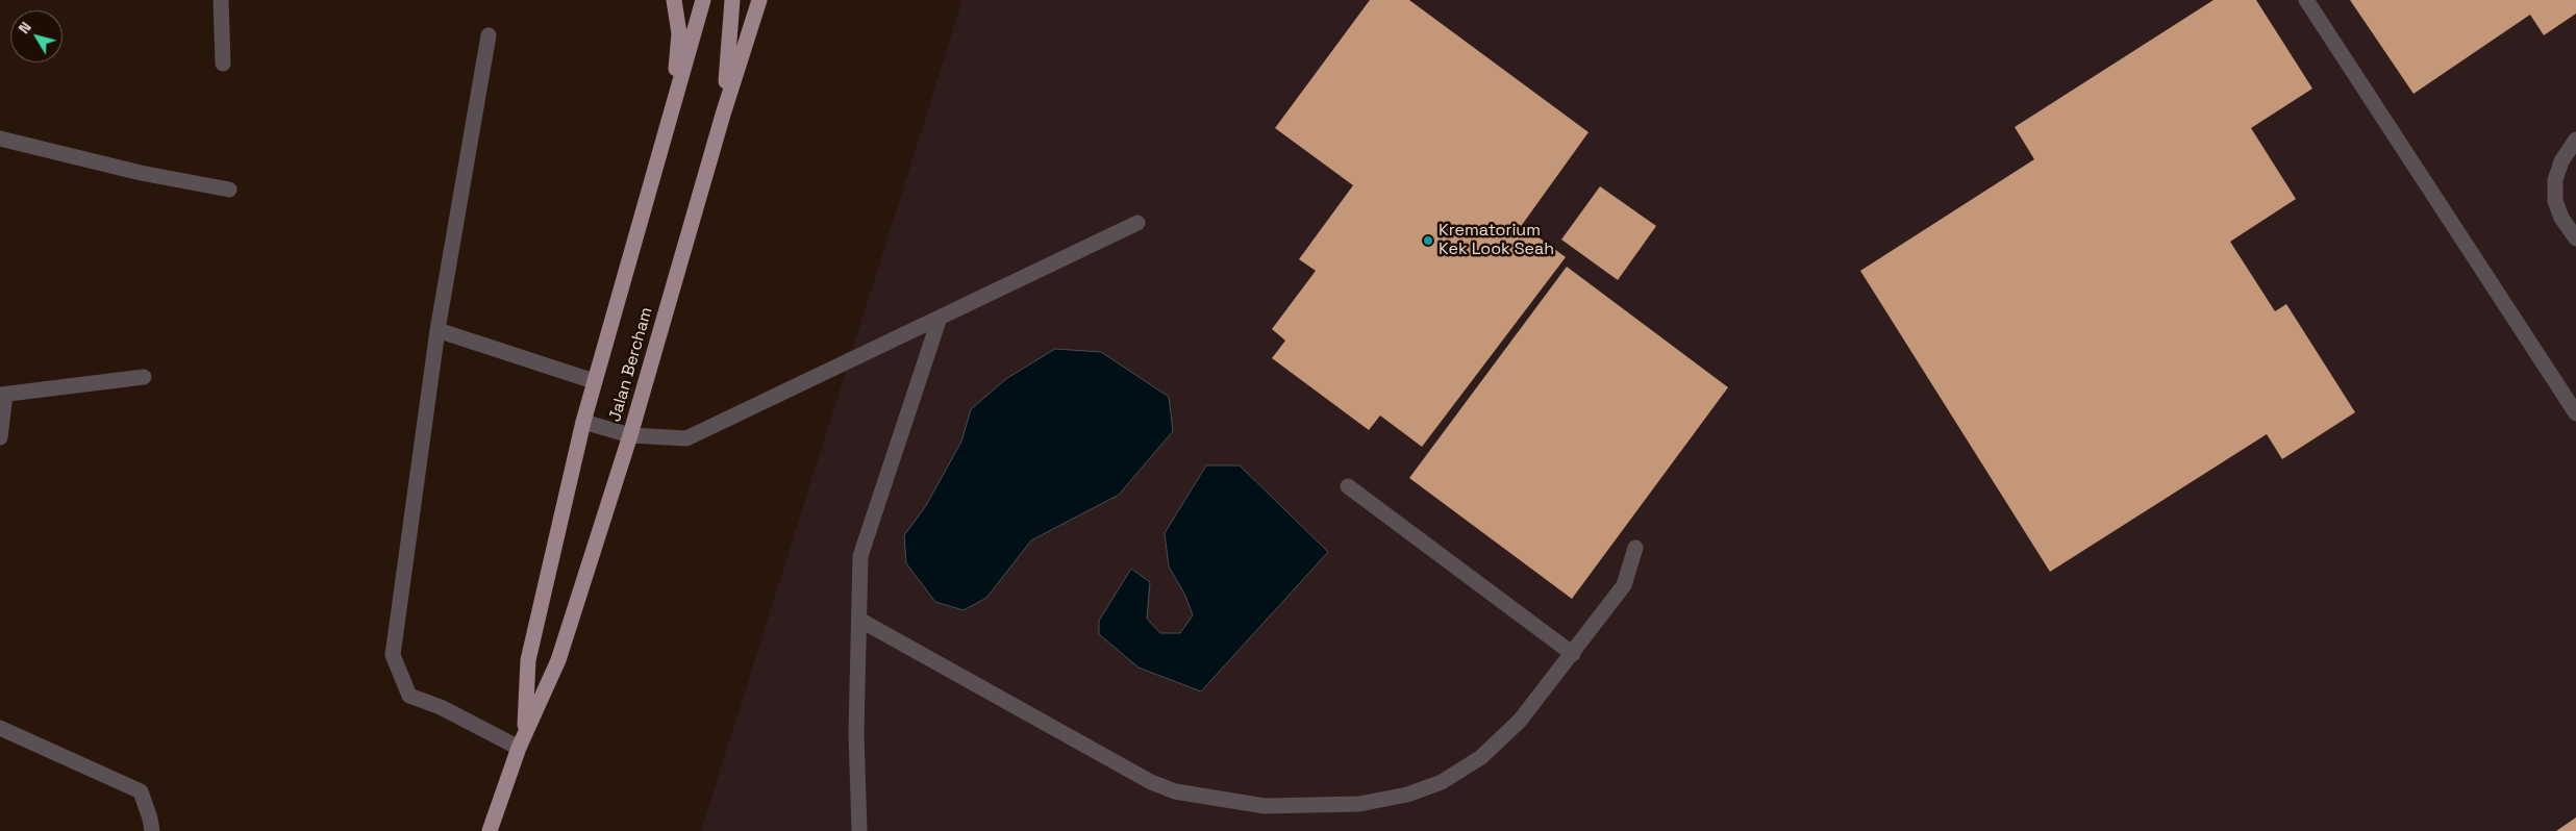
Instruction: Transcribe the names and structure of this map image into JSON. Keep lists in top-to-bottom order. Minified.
{"streets":{"main road":["Jalan Bercham"]},"places":["Krematorium Kek Look Seah"],"north":"top left"}
